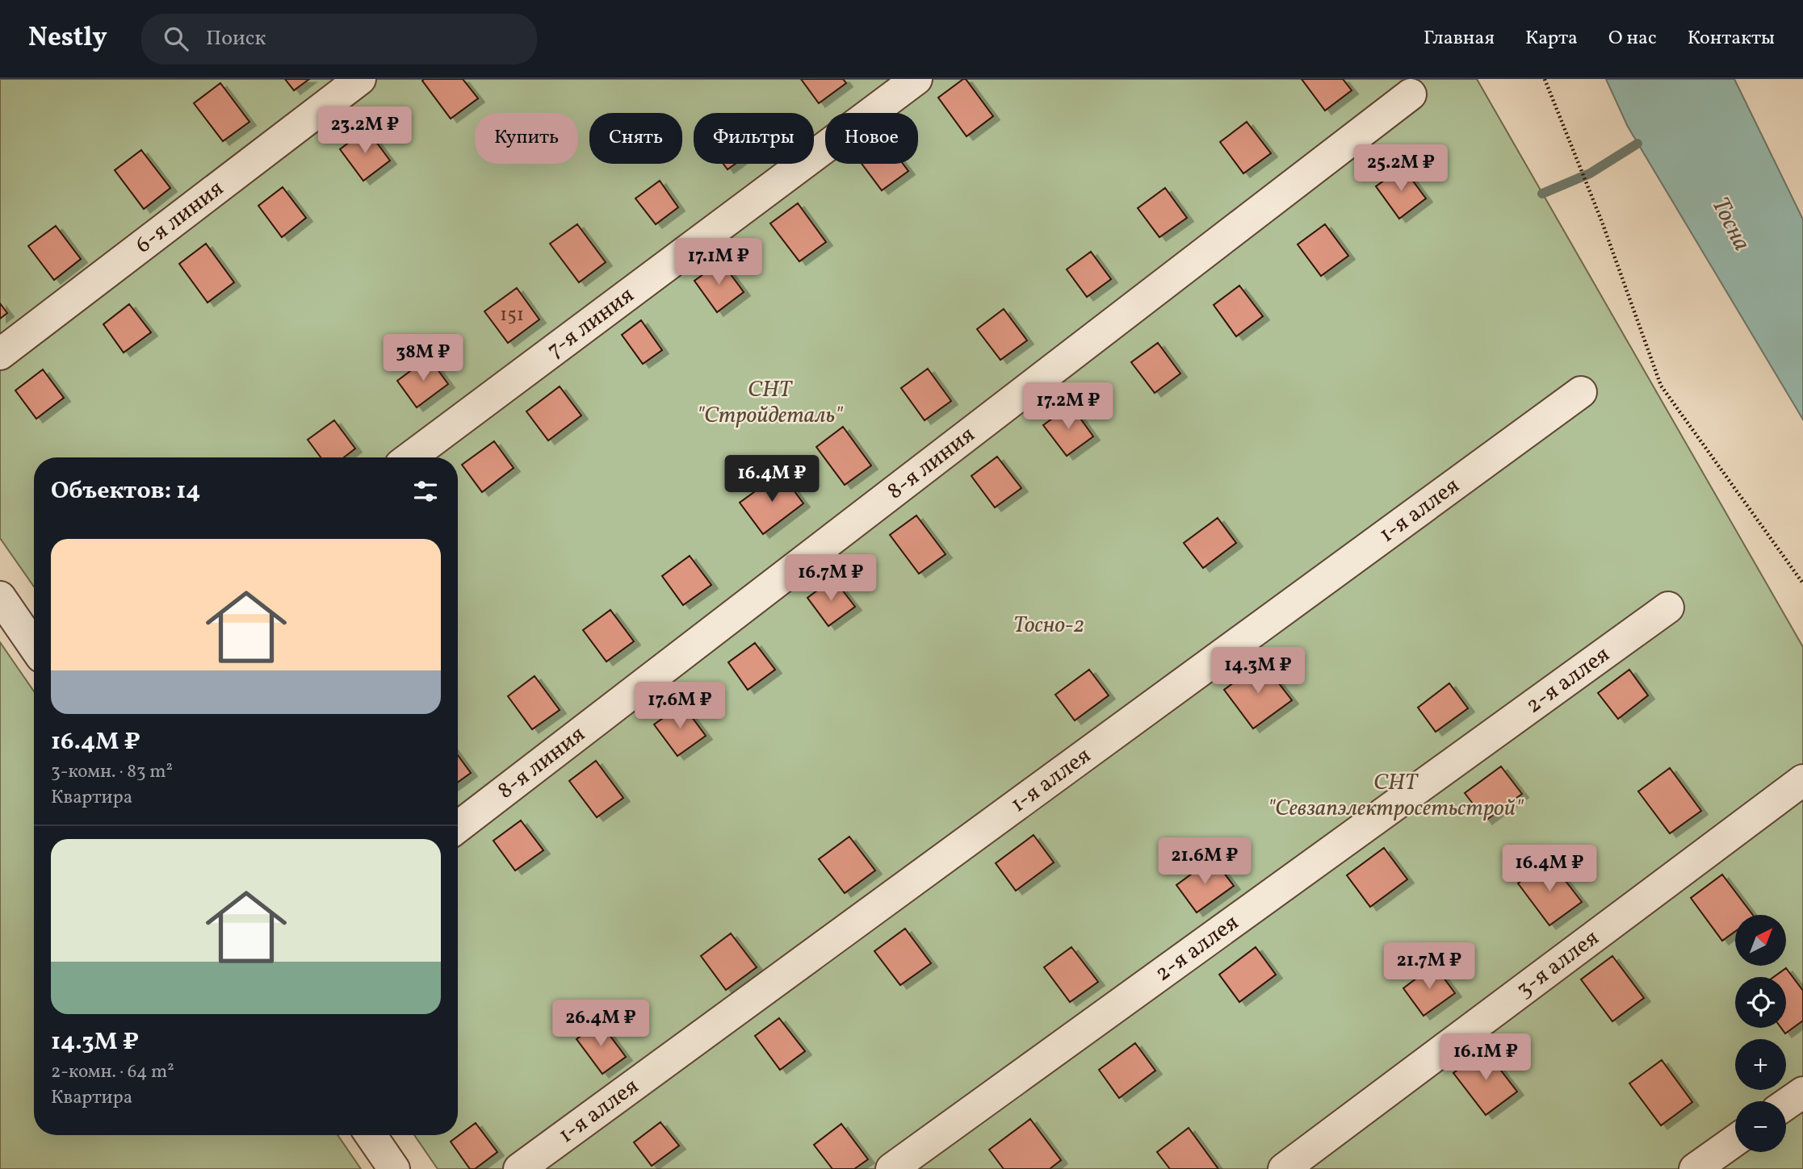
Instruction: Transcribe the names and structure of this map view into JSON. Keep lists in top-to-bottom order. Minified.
{"streets":{"street":["6-я линия","7-я линия","8-я линия","1-я аллея","2-я аллея","3-я аллея"]},"water":["Тосна"],"parks":["СНТ \"Стройдеталь\"","Тосно-2","СНТ \"Севзапэлектросетьстрой\""],"house_numbers":["151"],"north":"top right","page":{"header":"Nestly","search":"Поиск","nav":["Главная","Карта","О нас","Контакты"],"price":["23.2M ₽","25.2M ₽","17.1M ₽","38M ₽","17.2M ₽","16.4M ₽","16.7M ₽","14.3M ₽","17.6M ₽","21.6M ₽","16.4M ₽","21.7M ₽","26.4M ₽","16.1M ₽"],"chip":["Купить","Снять","Фильтры","Новое"],"heading":"Объектов: 14","list":[{"name":"16.4M ₽","note":"3-комн. · 83 m² · Квартира"},{"name":"14.3M ₽","note":"2-комн. · 64 m² · Квартира"}],"map_buttons":["+","−"]}}
